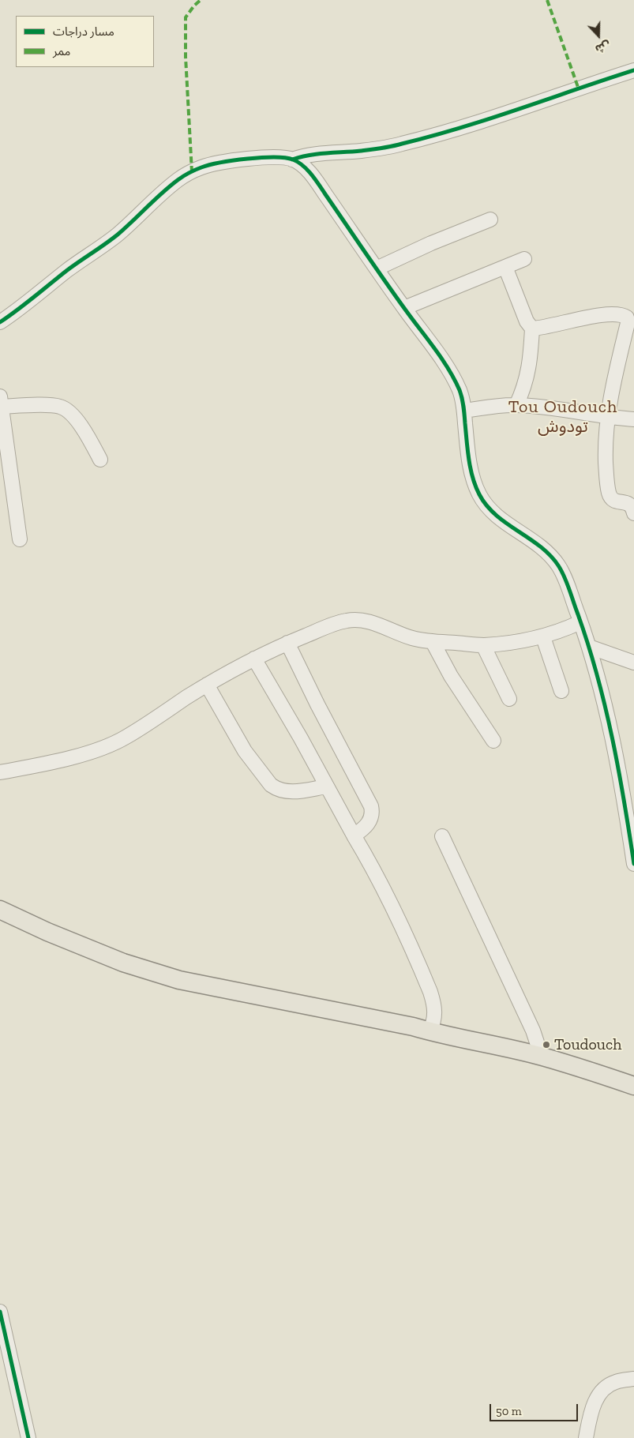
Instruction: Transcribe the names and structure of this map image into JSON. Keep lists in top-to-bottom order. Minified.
{"districts":["Tou Oudouch تودوش"],"places":["Toudouch"],"legend":["مسار دراجات","ممر"],"scale_bar":"50 m","north":"bottom"}
